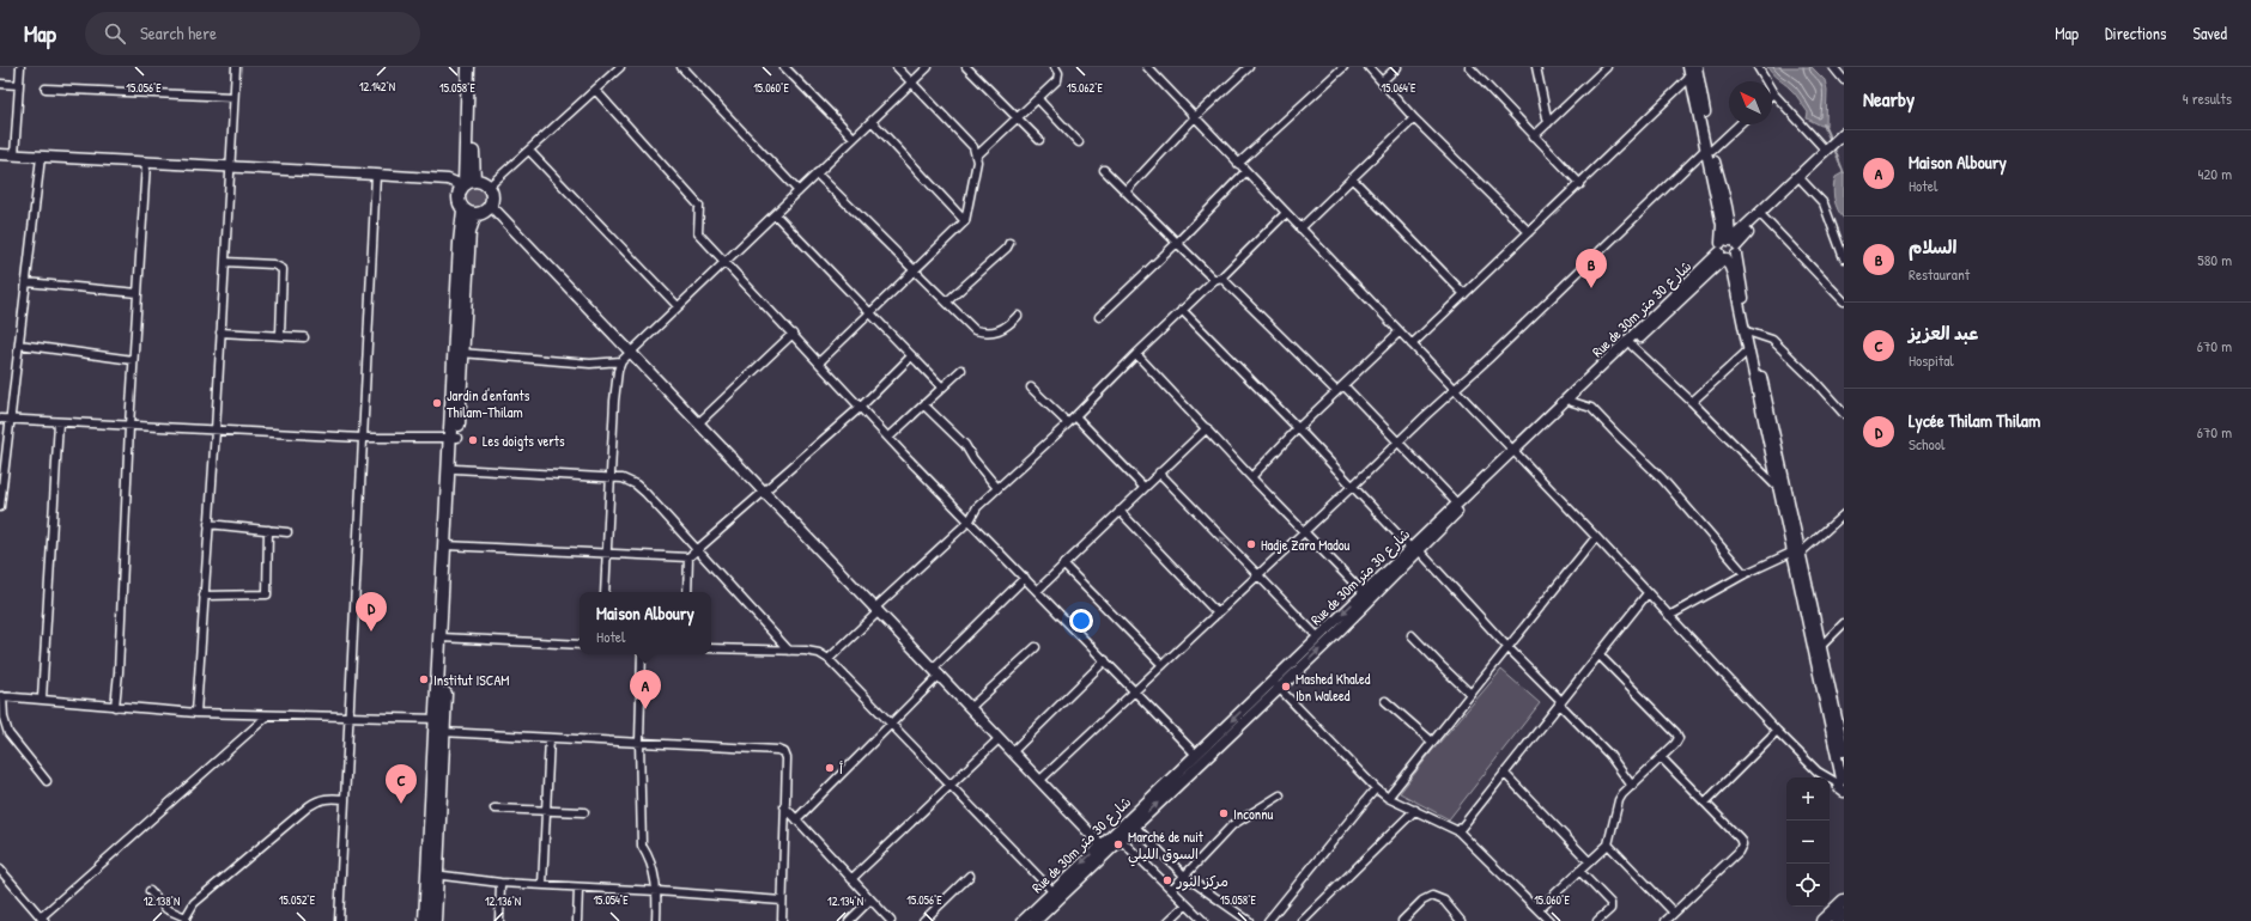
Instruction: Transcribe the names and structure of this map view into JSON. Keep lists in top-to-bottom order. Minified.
{"streets":{"street":["Rue de 30m شارع 30 متر"]},"places":["Jardin d'enfants Thilam-Thilam","Les doigts verts","Hadje Zara Madou","Institut ISCAM","Mashed Khaled Ibn Waleed","أ","Inconnu","Marché de nuit السوق الليلي","مركز النور"],"north":"top left","page":{"header":"Map","search":"Search here","nav":["Map","Directions","Saved"],"heading":["Nearby","4 results"],"list":[{"mark":"A","name":"Maison Alboury","note":"Hotel","value":"420 m"},{"mark":"B","name":"السلام","note":"Restaurant","value":"580 m"},{"mark":"C","name":"عبد العزيز","note":"Hospital","value":"670 m"},{"mark":"D","name":"Lycée Thilam Thilam","note":"School","value":"670 m"}],"pins":["B","D","A","C"],"popup":["Maison Alboury","Hotel"],"map_buttons":["+","−"]},"coordinates":["12.142°N","15.056°E","15.058°E","15.060°E","15.062°E","15.064°E","15.052°E","15.054°E","12.138°N","12.136°N","12.134°N"]}
